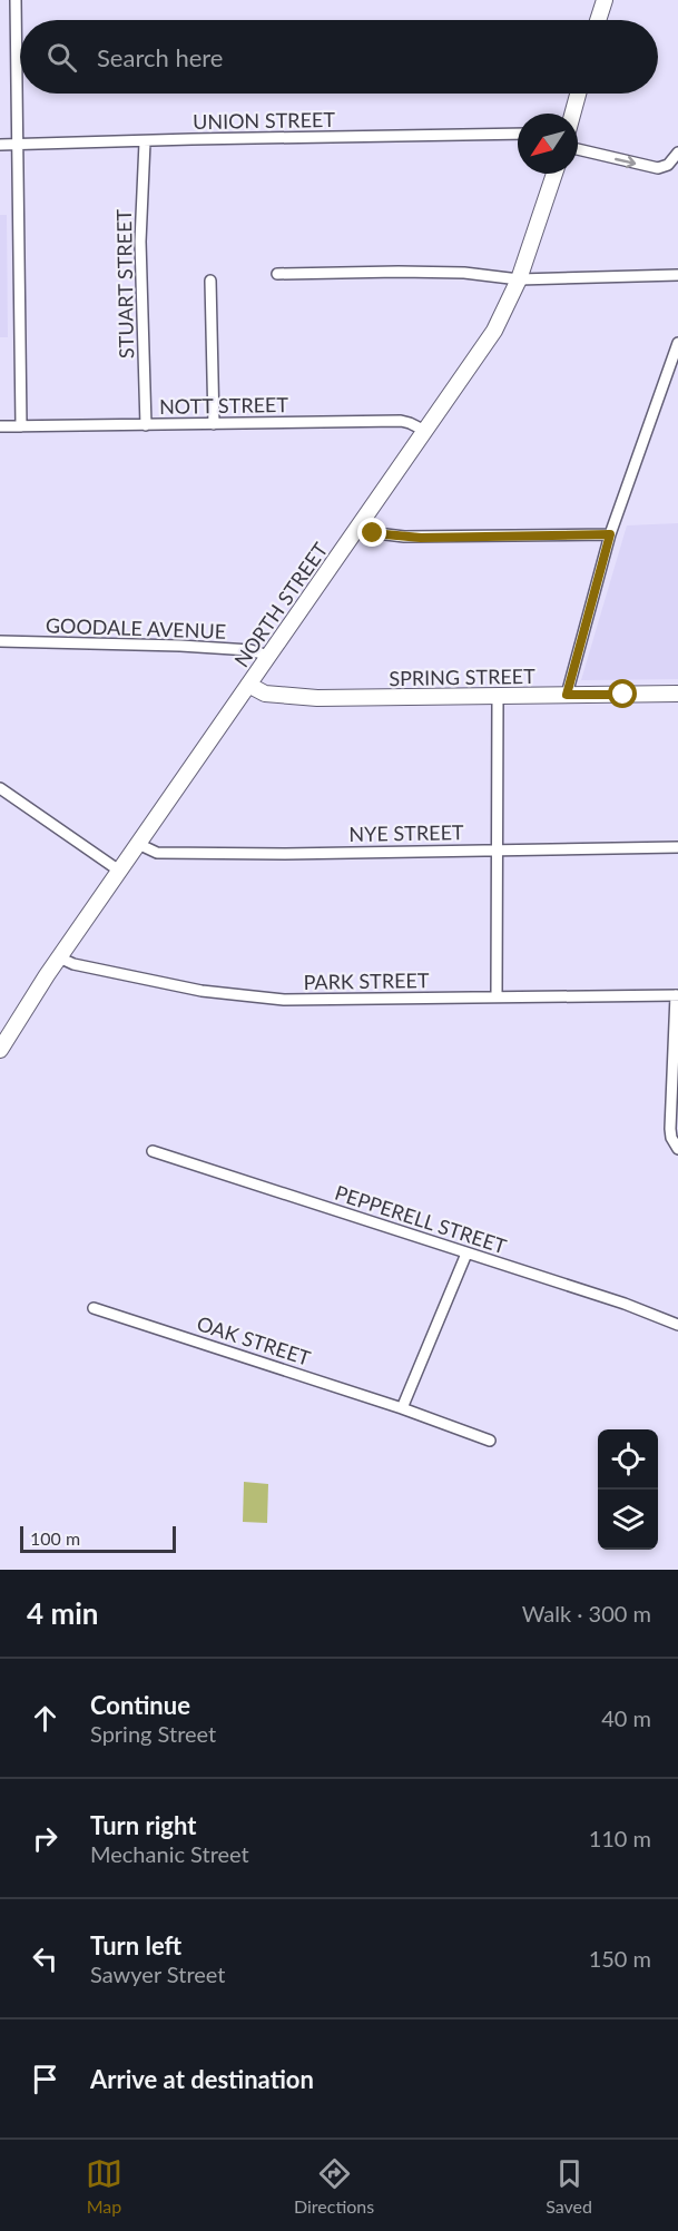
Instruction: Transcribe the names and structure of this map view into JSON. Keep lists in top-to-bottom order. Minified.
{"streets":{"main road":["NORTH STREET","SPRING STREET"],"street":["UNION STREET","STUART STREET","NOTT STREET","GOODALE AVENUE","NYE STREET","PARK STREET","PEPPERELL STREET","OAK STREET"]},"crossings":[["UNION STREET","STUART STREET"],["STUART STREET","NOTT STREET"],["NOTT STREET","NORTH STREET"],["NORTH STREET","GOODALE AVENUE"],["NORTH STREET","SPRING STREET"],["NORTH STREET","NYE STREET"],["NORTH STREET","PARK STREET"]],"scale_bar":"100 m","north":"bottom left","page":{"search":"Search here","scale":"100 m","heading":["4 min","Walk · 300 m"],"list":[["Continue","Spring Street","40 m"],["Turn right","Mechanic Street","110 m"],["Turn left","Sawyer Street","150 m"],"Arrive at destination"],"nav":["Map","Directions","Saved"]}}
